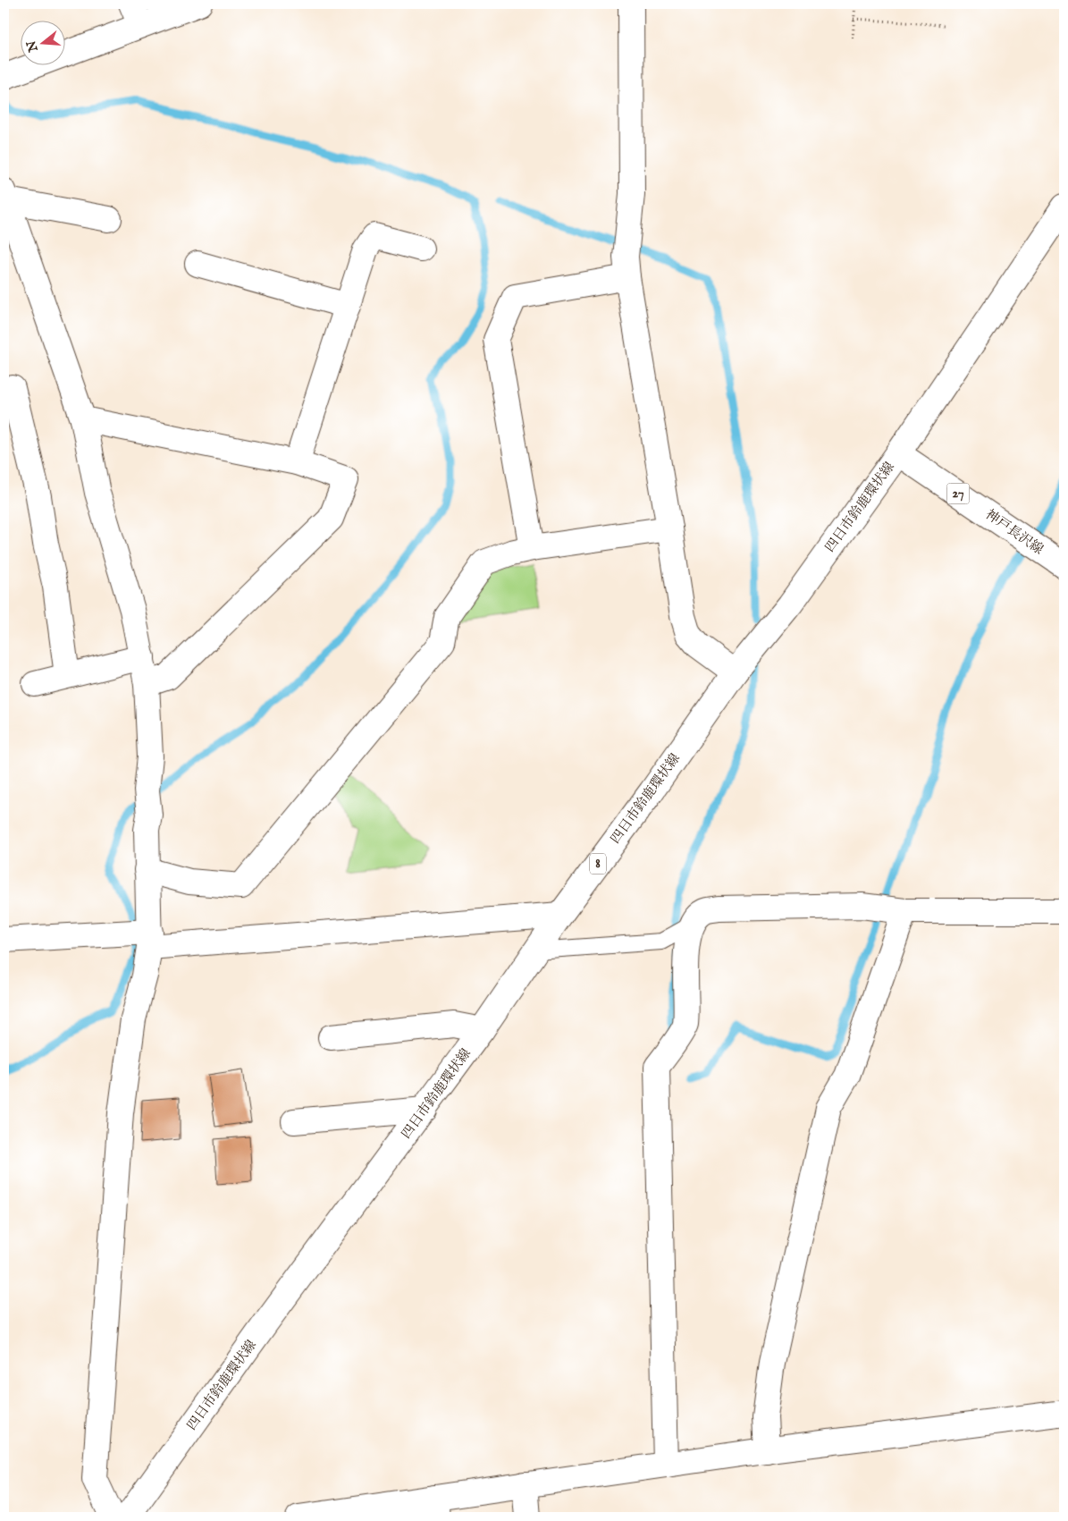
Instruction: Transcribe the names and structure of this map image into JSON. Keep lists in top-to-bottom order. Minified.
{"streets":{"street":["27","四日市鈴鹿環状線","神戸長沢線","8"]},"crossings":[["四日市鈴鹿環状線","神戸長沢線"]],"north":"left"}
